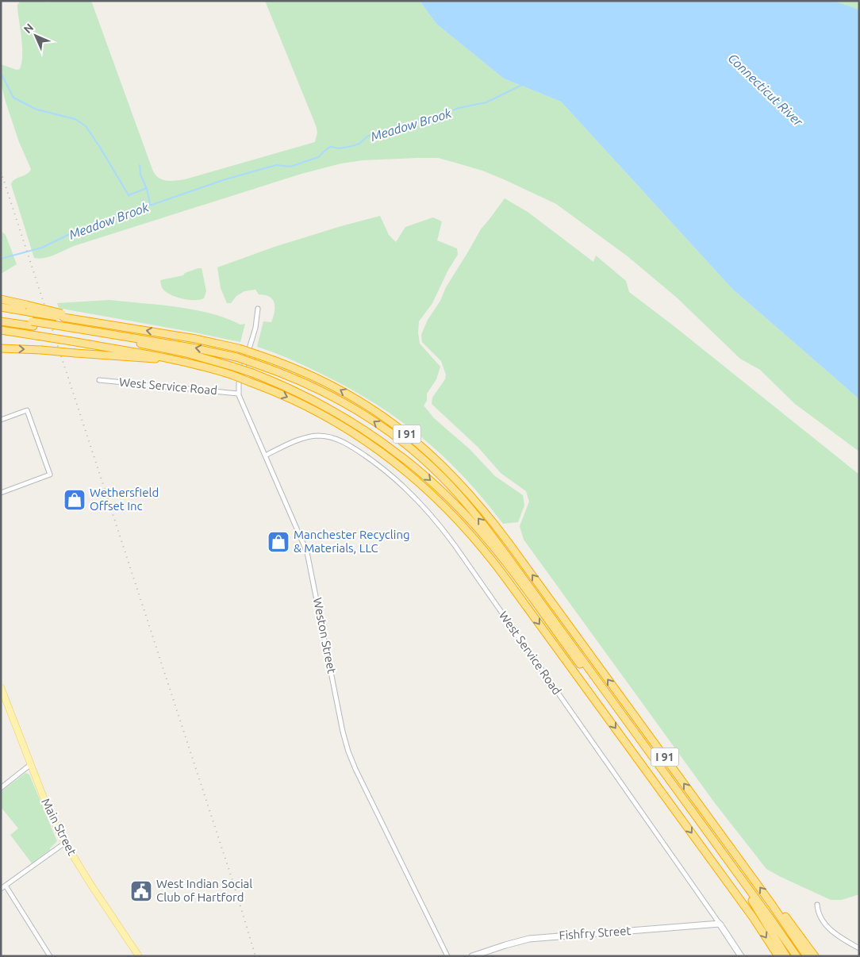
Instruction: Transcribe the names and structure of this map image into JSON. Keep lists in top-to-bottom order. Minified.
{"streets":{"highway":["I 91"],"main road":["Main Street"],"street":["West Service Road","Weston Street","Fishfry Street"]},"crossings":[["West Service Road","Weston Street"],["West Service Road","Fishfry Street"]],"water":["Connecticut River","Meadow Brook"],"places":{"shop":["Wethersfield Offset Inc","Manchester Recycling & Materials, LLC"],"public building":["West Indian Social Club of Hartford"]},"north":"top left"}
